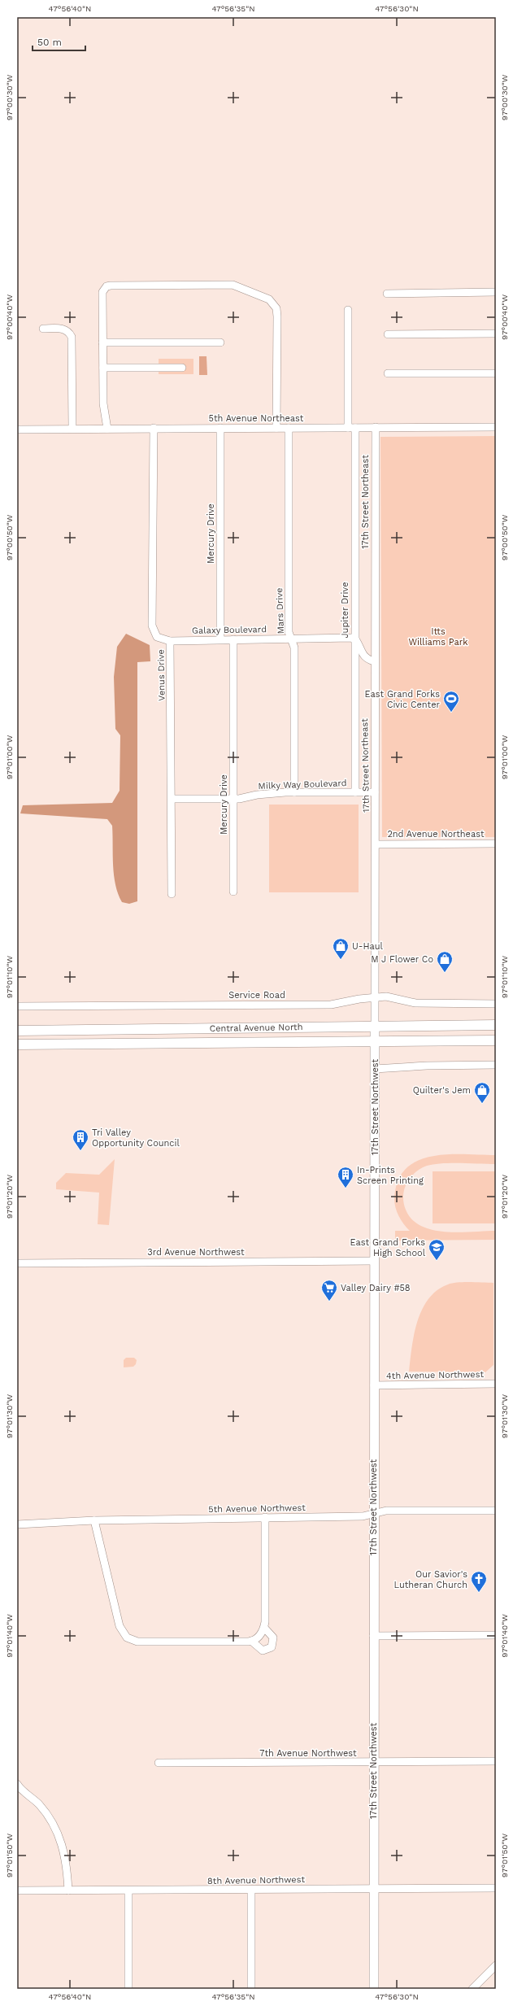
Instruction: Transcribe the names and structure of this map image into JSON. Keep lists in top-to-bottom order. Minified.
{"streets":{"main road":["Central Avenue North"],"street":["5th Avenue Northeast","17th Street Northeast","Mercury Drive","Jupiter Drive","Mars Drive","Galaxy Boulevard","Venus Drive","Milky Way Boulevard","2nd Avenue Northeast","Service Road","17th Street Northwest","3rd Avenue Northwest","4th Avenue Northwest","5th Avenue Northwest","7th Avenue Northwest","8th Avenue Northwest"]},"crossings":[["5th Avenue Northeast","17th Street Northeast"],["5th Avenue Northeast","Mercury Drive"],["5th Avenue Northeast","Jupiter Drive"],["5th Avenue Northeast","Mars Drive"],["5th Avenue Northeast","Venus Drive"],["17th Street Northeast","Milky Way Boulevard"],["17th Street Northeast","2nd Avenue Northeast"],["17th Street Northeast","Service Road"],["17th Street Northeast","Central Avenue North"],["17th Street Northeast","17th Street Northwest"],["Mercury Drive","Galaxy Boulevard"],["Mercury Drive","Milky Way Boulevard"],["Jupiter Drive","Galaxy Boulevard"],["Jupiter Drive","Milky Way Boulevard"],["Mars Drive","Galaxy Boulevard"],["Mars Drive","Milky Way Boulevard"],["Galaxy Boulevard","Venus Drive"],["Venus Drive","Milky Way Boulevard"],["Central Avenue North","17th Street Northwest"],["17th Street Northwest","3rd Avenue Northwest"],["17th Street Northwest","4th Avenue Northwest"],["17th Street Northwest","5th Avenue Northwest"],["17th Street Northwest","7th Avenue Northwest"],["17th Street Northwest","8th Avenue Northwest"]],"parks":["Itts Williams Park"],"places":{"sports":["East Grand Forks Civic Center"],"shop":["U-Haul","M J Flower Co","Quilter's Jem"],"building":["Tri Valley Opportunity Council","In-Prints Screen Printing"],"school or university":["East Grand Forks High School"],"supermarket":["Valley Dairy #58"],"church":["Our Savior's Lutheran Church"]},"scale_bar":"50 m","coordinates":["47°56'40\"N","47°56'35\"N","47°56'30\"N","97°00'30\"W","97°00'40\"W","97°00'50\"W","97°01'00\"W","97°01'10\"W","97°01'20\"W","97°01'30\"W","97°01'40\"W","97°01'50\"W"]}
